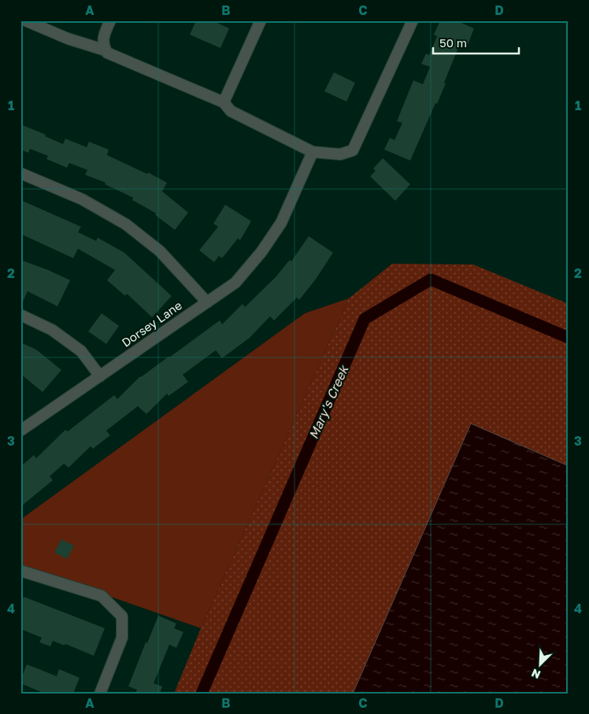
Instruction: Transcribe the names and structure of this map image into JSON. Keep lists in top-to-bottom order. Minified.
{"streets":{"street":["Dorsey Lane"]},"water":["Mary's Creek"],"scale_bar":"50 m","north":"bottom left","grid":{"columns":["A","B","C","D"],"rows":["1","2","3","4"]}}
